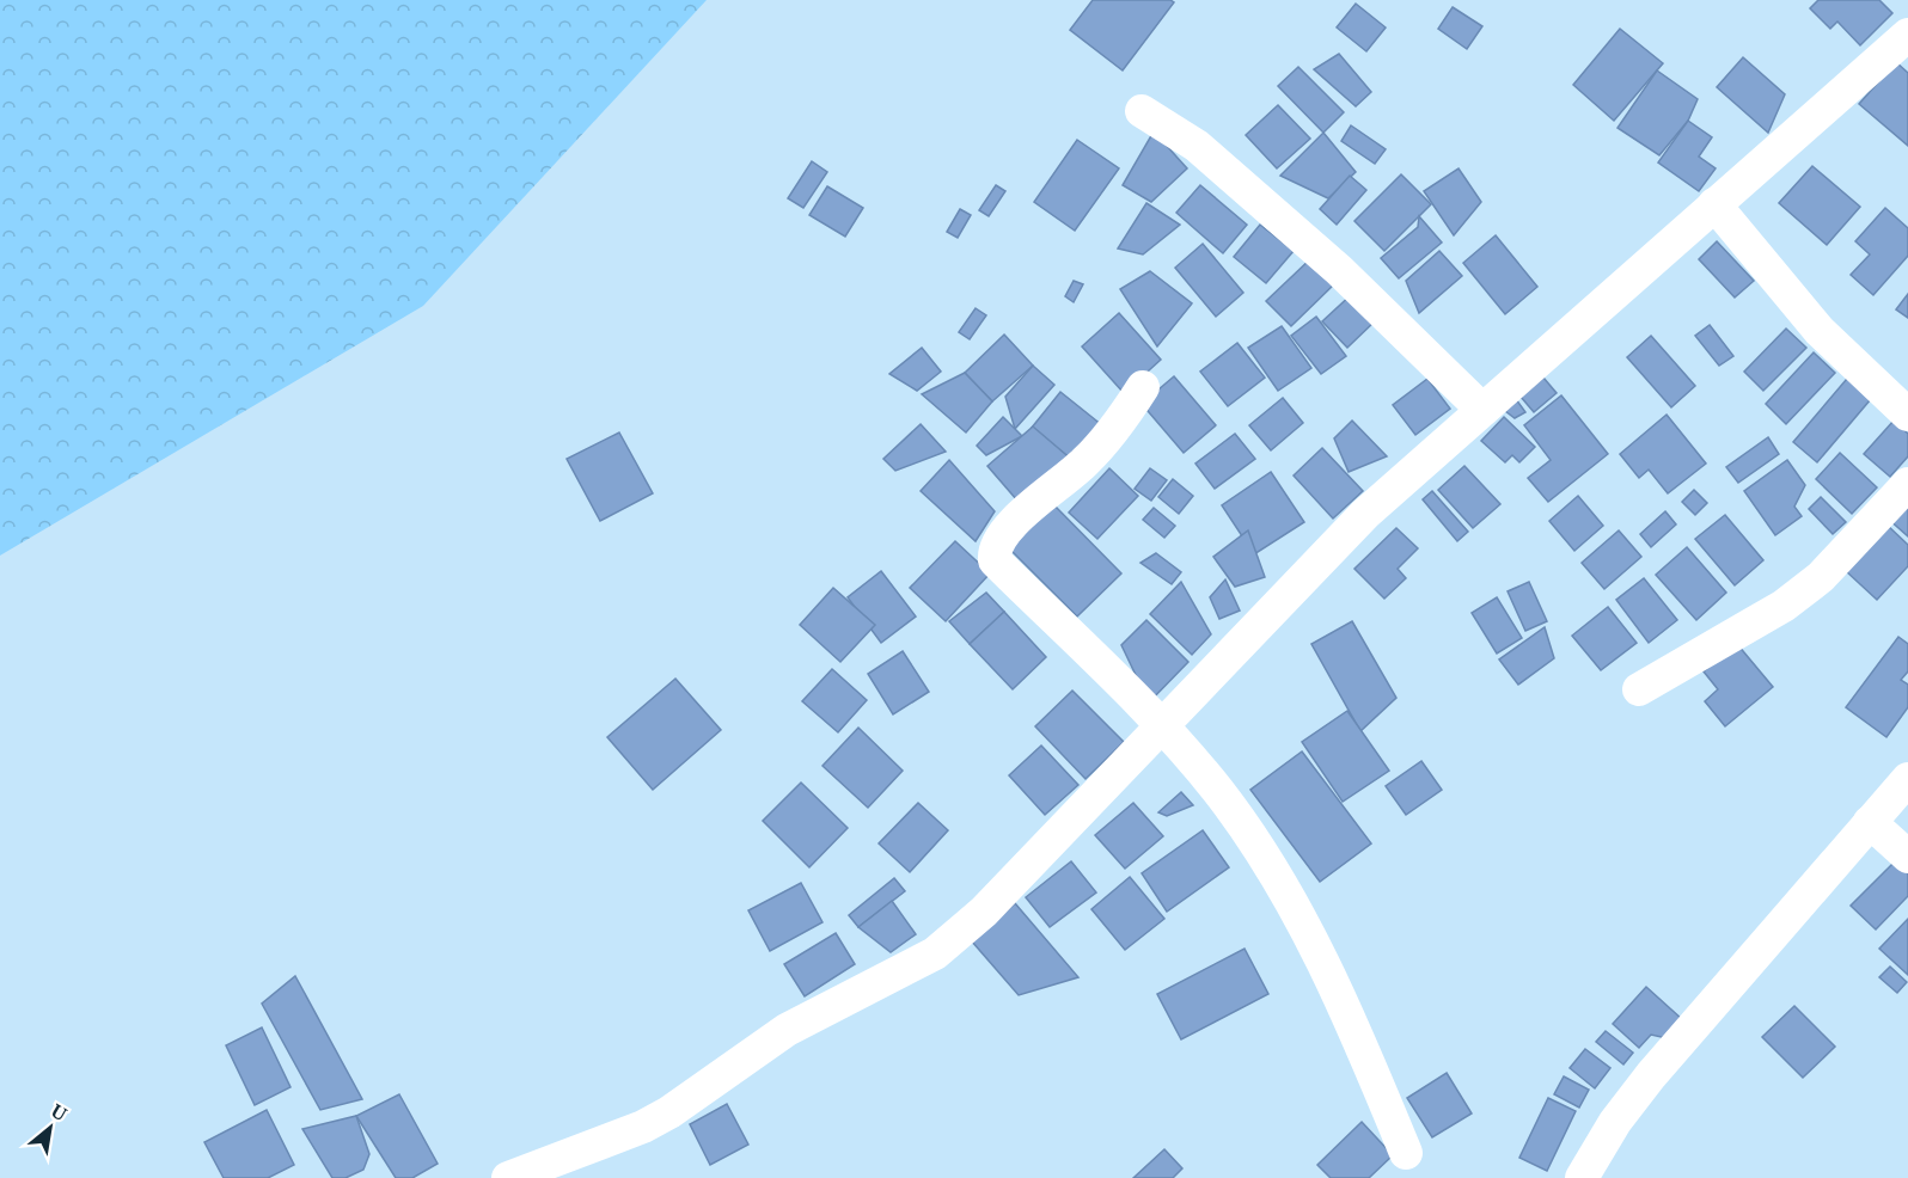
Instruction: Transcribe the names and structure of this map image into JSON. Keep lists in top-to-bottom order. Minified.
{"north":"top right"}
